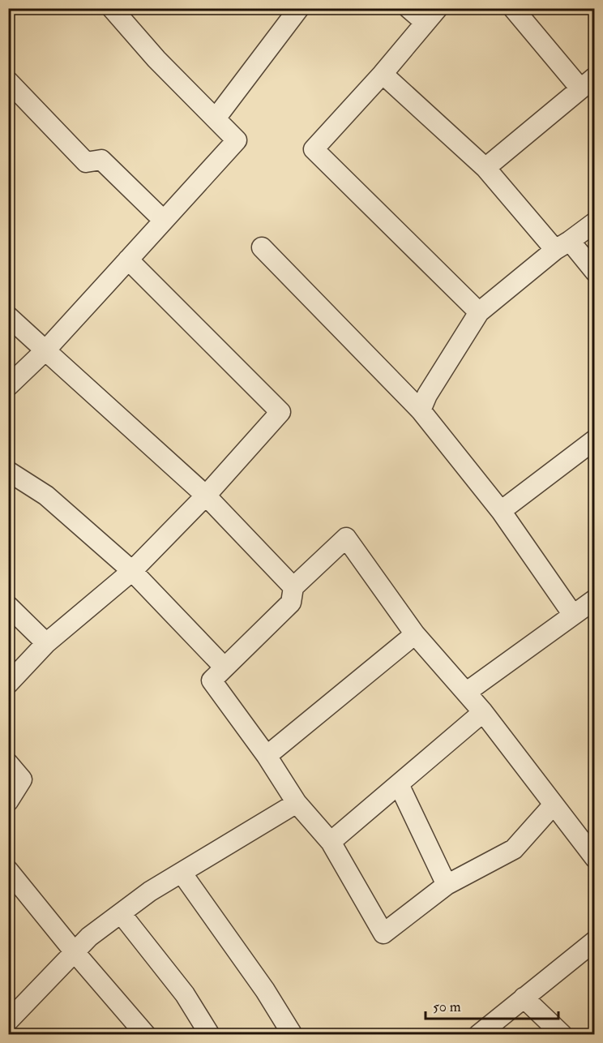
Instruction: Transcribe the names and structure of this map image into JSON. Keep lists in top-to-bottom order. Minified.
{"scale_bar":"50 m"}
